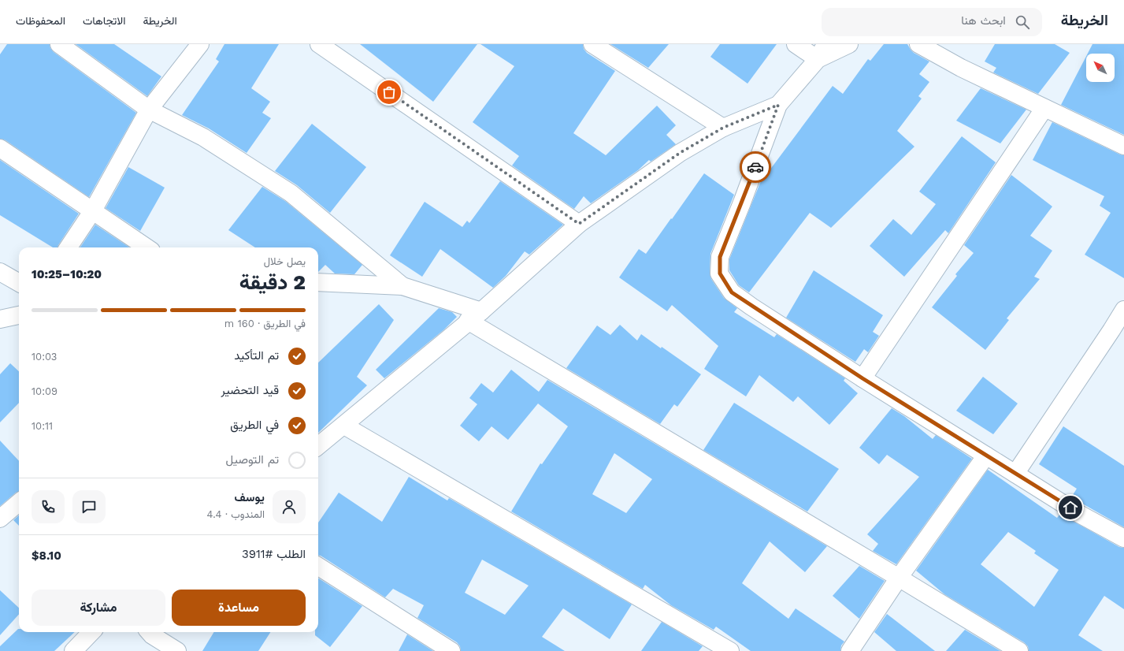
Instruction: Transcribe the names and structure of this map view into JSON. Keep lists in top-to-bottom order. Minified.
{"north":"top left","page":{"header":"الخريطة","search":"ابحث هنا","nav":["الخريطة","الاتجاهات","المحفوظات"],"heading":["2 دقيقة","يصل خلال","10:20–10:25"],"panel":["يوسف","المندوب · 4.4","الطلب #3911","$8.10"],"bar":"في الطريق · 160 m","list":[["تم التأكيد","10:03"],["قيد التحضير","10:09"],["في الطريق","10:11"],"تم التوصيل"],"buttons":["مساعدة","مشاركة"]}}
